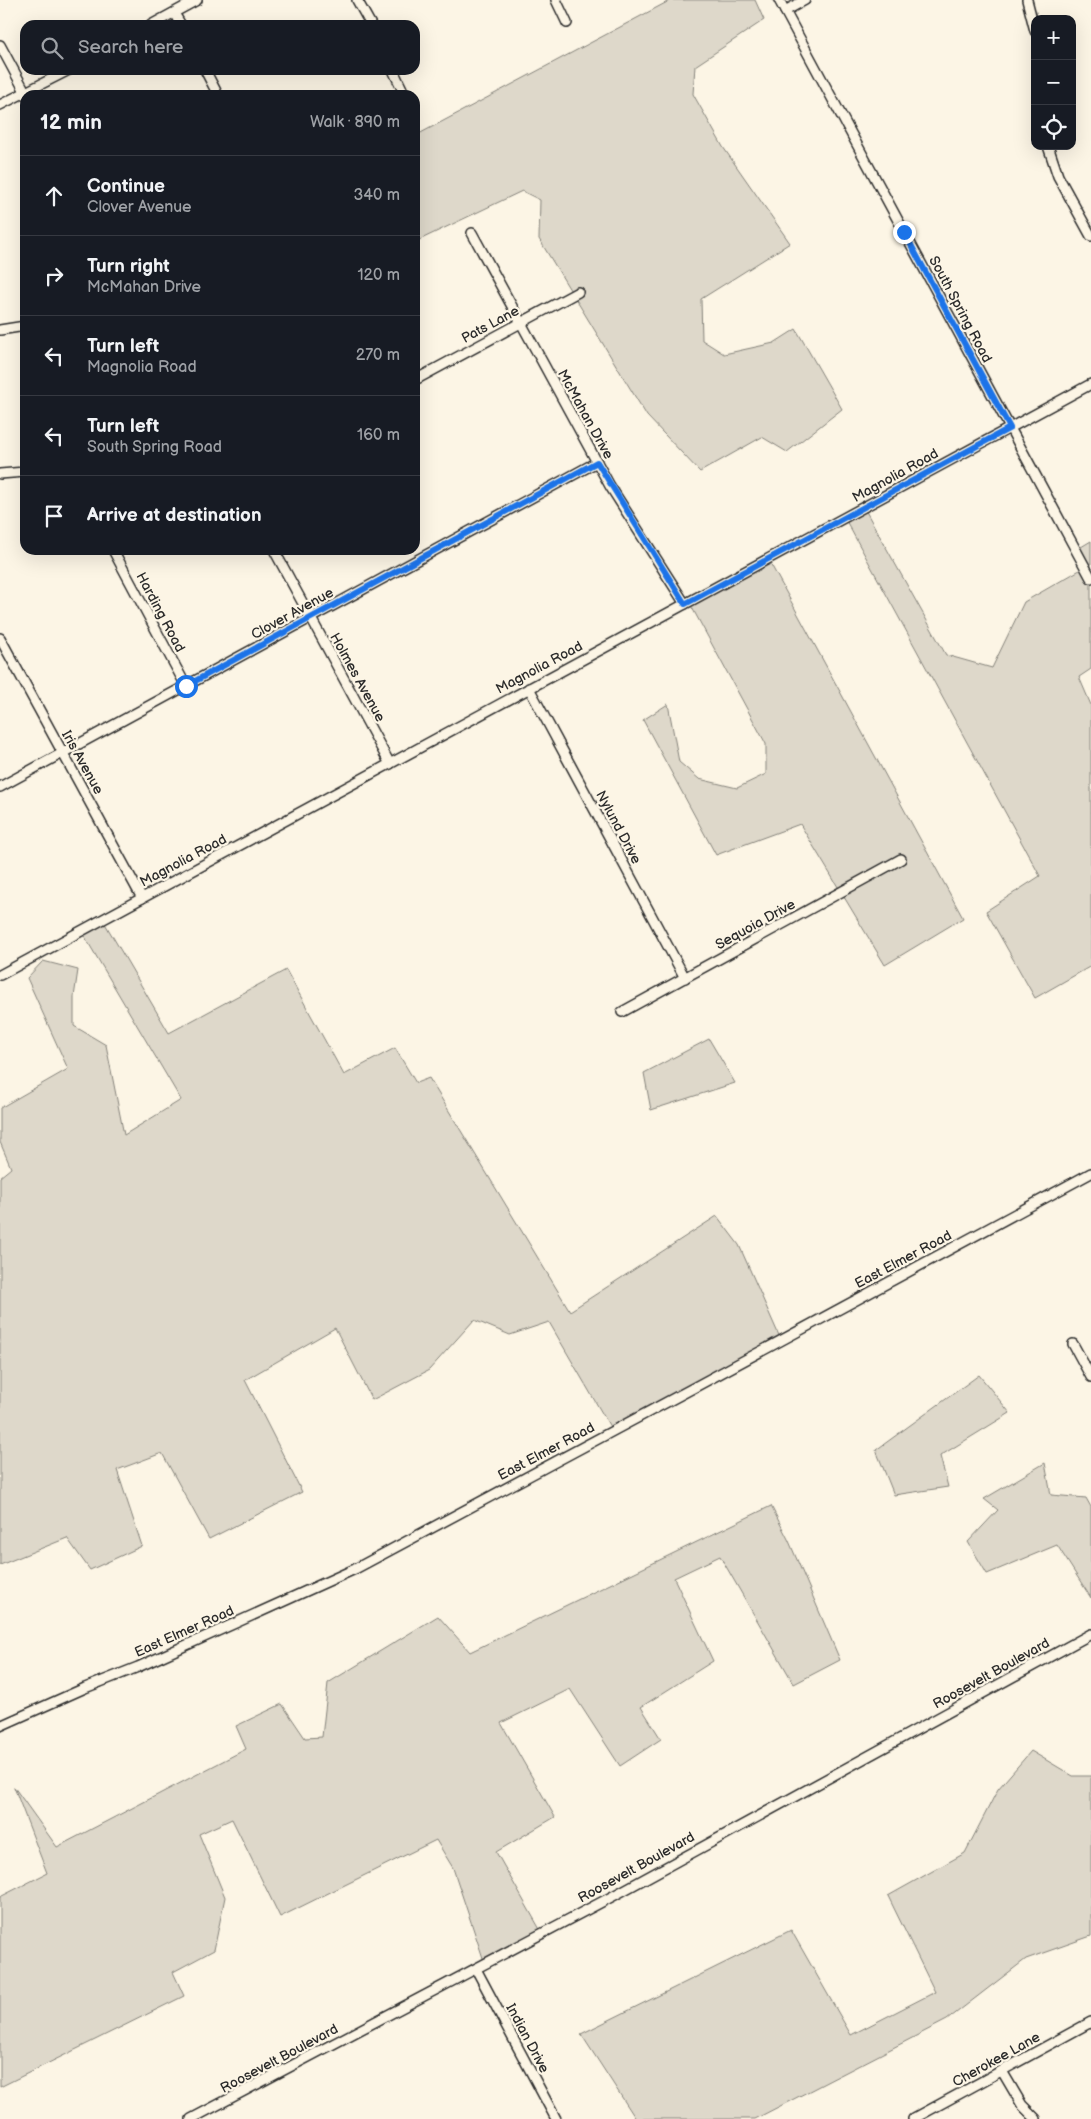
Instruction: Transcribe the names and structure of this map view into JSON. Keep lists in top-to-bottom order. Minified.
{"streets":{"street":["South Spring Road","Pats Lane","McMahan Drive","Magnolia Road","Harding Road","Clover Avenue","Holmes Avenue","Iris Avenue","Nylund Drive","Sequoia Drive","East Elmer Road","Roosevelt Boulevard","Indian Drive","Cherokee Lane"]},"crossings":[["South Spring Road","Magnolia Road"],["Pats Lane","McMahan Drive"],["McMahan Drive","Magnolia Road"],["McMahan Drive","Clover Avenue"],["Magnolia Road","Holmes Avenue"],["Magnolia Road","Iris Avenue"],["Magnolia Road","Nylund Drive"],["Harding Road","Clover Avenue"],["Clover Avenue","Holmes Avenue"],["Clover Avenue","Iris Avenue"],["Nylund Drive","Sequoia Drive"],["Roosevelt Boulevard","Indian Drive"]],"page":{"map_buttons":["+","−"],"search":"Search here","heading":["12 min","Walk · 890 m"],"list":[["Continue","Clover Avenue","340 m"],["Turn right","McMahan Drive","120 m"],["Turn left","Magnolia Road","270 m"],["Turn left","South Spring Road","160 m"],"Arrive at destination"]}}
